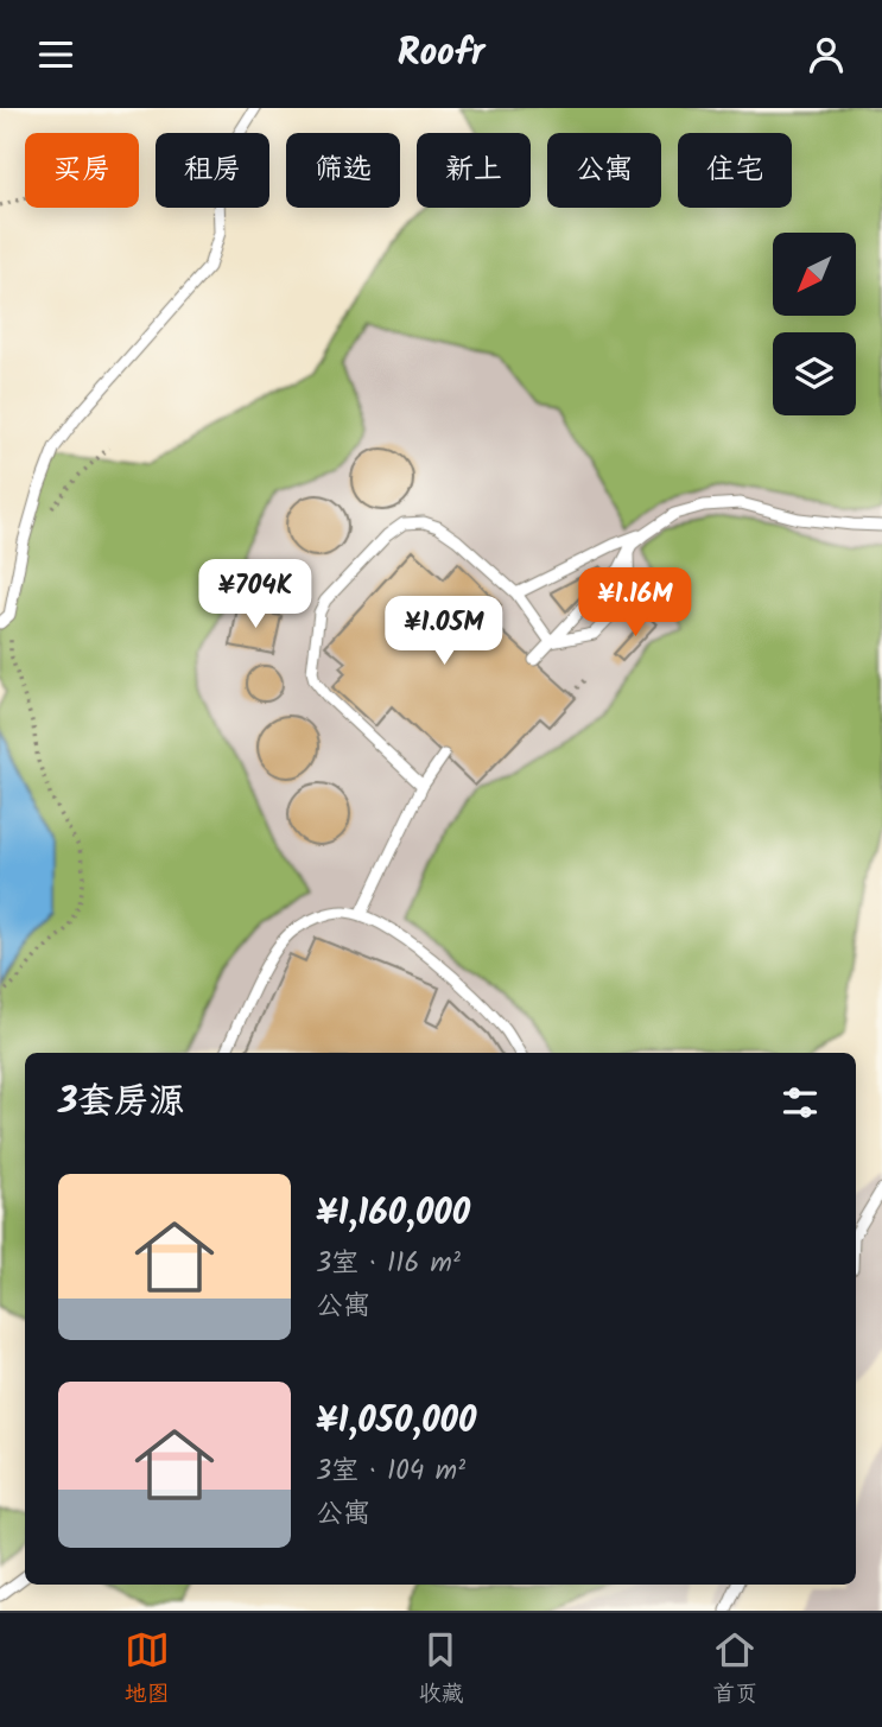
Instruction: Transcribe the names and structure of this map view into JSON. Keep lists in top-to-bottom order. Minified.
{"north":"bottom left","page":{"header":"Roofr","chip":["买房","租房","筛选","新上","公寓","住宅"],"price":["¥704K","¥1.16M","¥1.05M"],"heading":"3套房源","list":[{"name":"¥1,160,000","note":"3室 · 116 m² · 公寓"},{"name":"¥1,050,000","note":"3室 · 104 m² · 公寓"}],"tabs":["地图","收藏","首页"]}}
